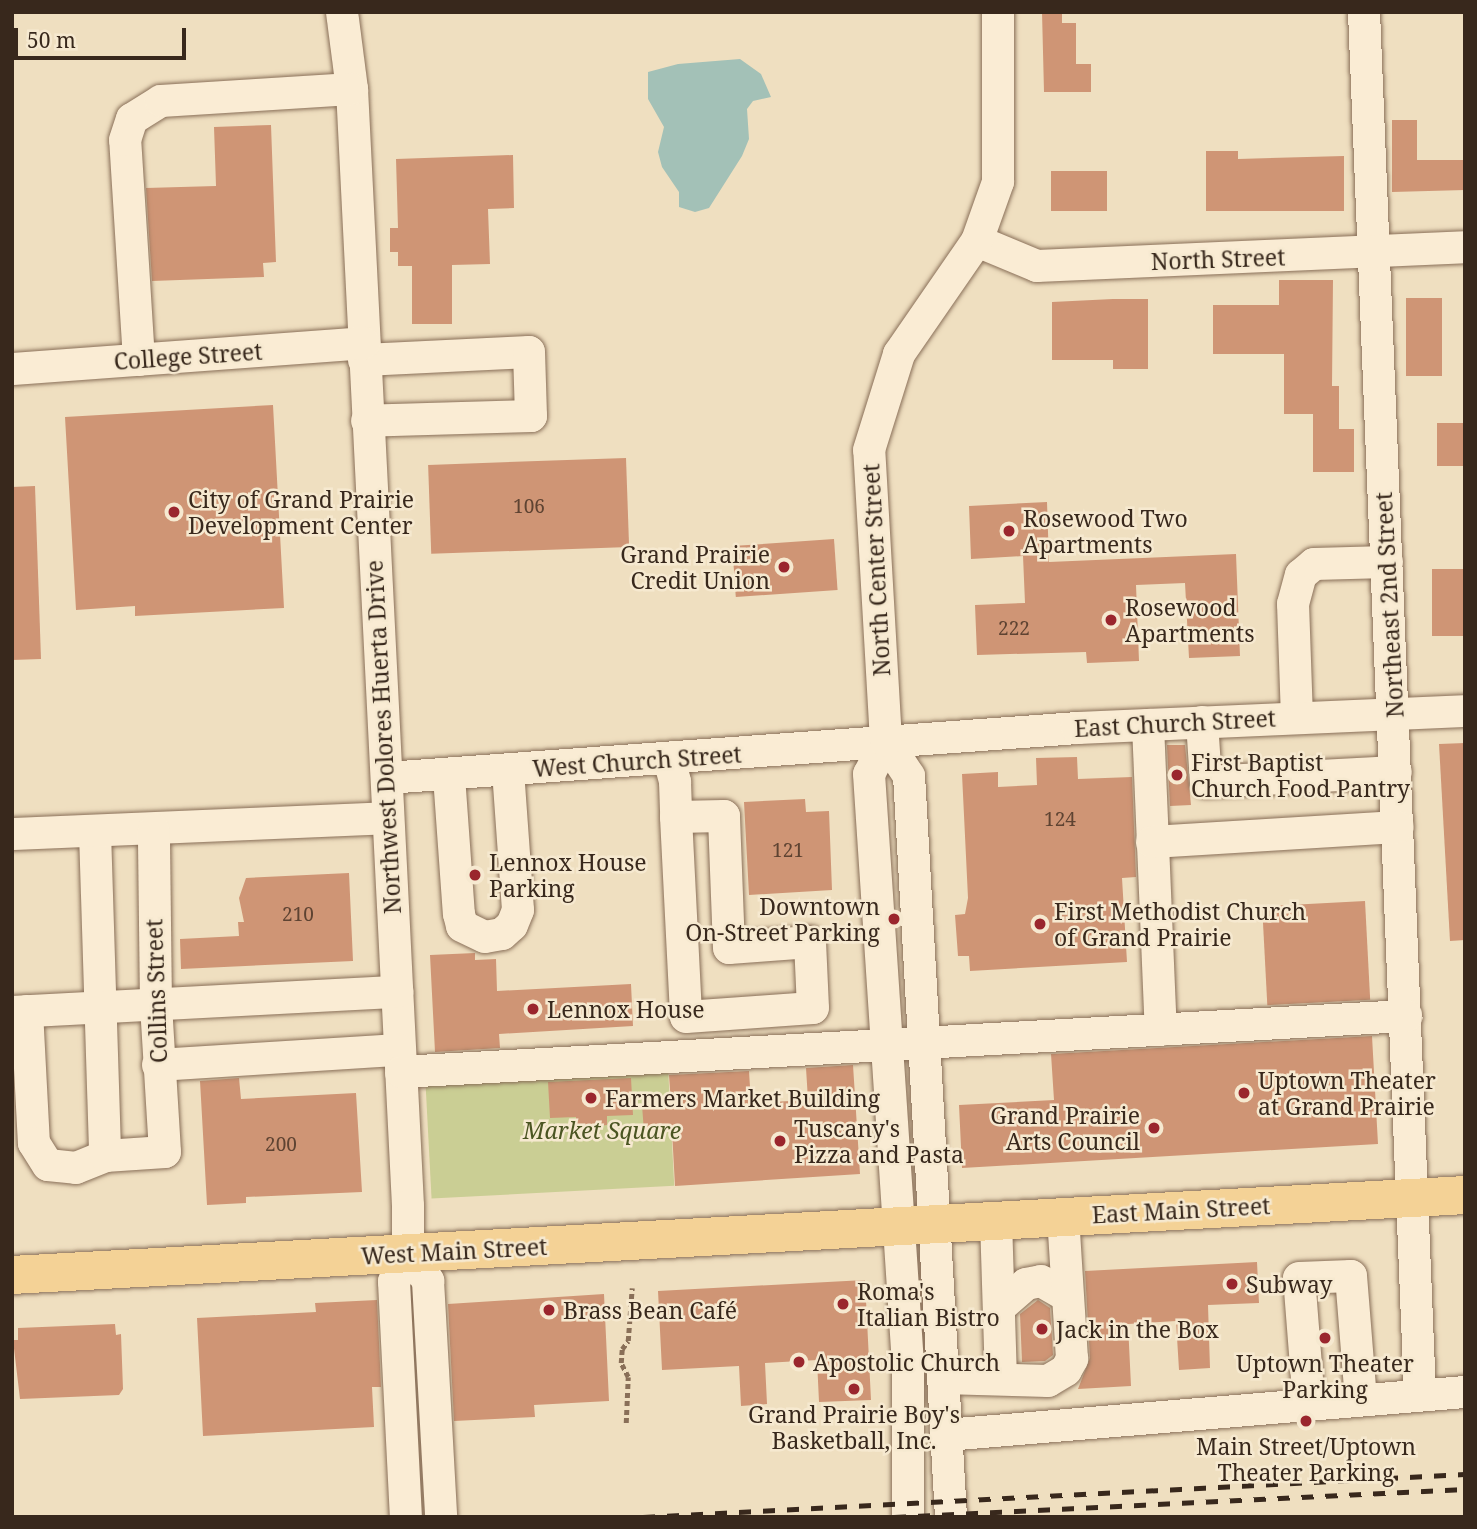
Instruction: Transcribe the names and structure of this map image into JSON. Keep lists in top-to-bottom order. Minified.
{"streets":{"main road":["East Main Street","West Main Street"],"street":["North Street","College Street","North Center Street","Northeast 2nd Street","East Church Street","Northwest Dolores Huerta Drive","West Church Street","Collins Street"]},"crossings":[["North Street","North Center Street"],["North Street","Northeast 2nd Street"],["College Street","Northwest Dolores Huerta Drive"],["North Center Street","East Church Street"],["North Center Street","West Church Street"],["North Center Street","East Main Street"],["North Center Street","West Main Street"],["Northeast 2nd Street","East Church Street"],["Northeast 2nd Street","East Main Street"],["East Church Street","West Church Street"],["Northwest Dolores Huerta Drive","West Church Street"],["Northwest Dolores Huerta Drive","West Main Street"],["East Main Street","West Main Street"]],"parks":["Market Square"],"places":["City of Grand Prairie Development Center","Rosewood Two Apartments","Grand Prairie Credit Union","Rosewood Apartments","First Baptist Church Food Pantry","Lennox House Parking","Downtown On-Street Parking","First Methodist Church of Grand Prairie","Lennox House","Uptown Theater at Grand Prairie","Farmers Market Building","Grand Prairie Arts Council","Tuscany's Pizza and Pasta","Subway","Roma's Italian Bistro","Brass Bean Café","Jack in the Box","Uptown Theater Parking","Apostolic Church","Grand Prairie Boy's Basketball, Inc.","Main Street/Uptown Theater Parking"],"house_numbers":["106","222","124","121","210","200"],"scale_bar":"50 m"}
